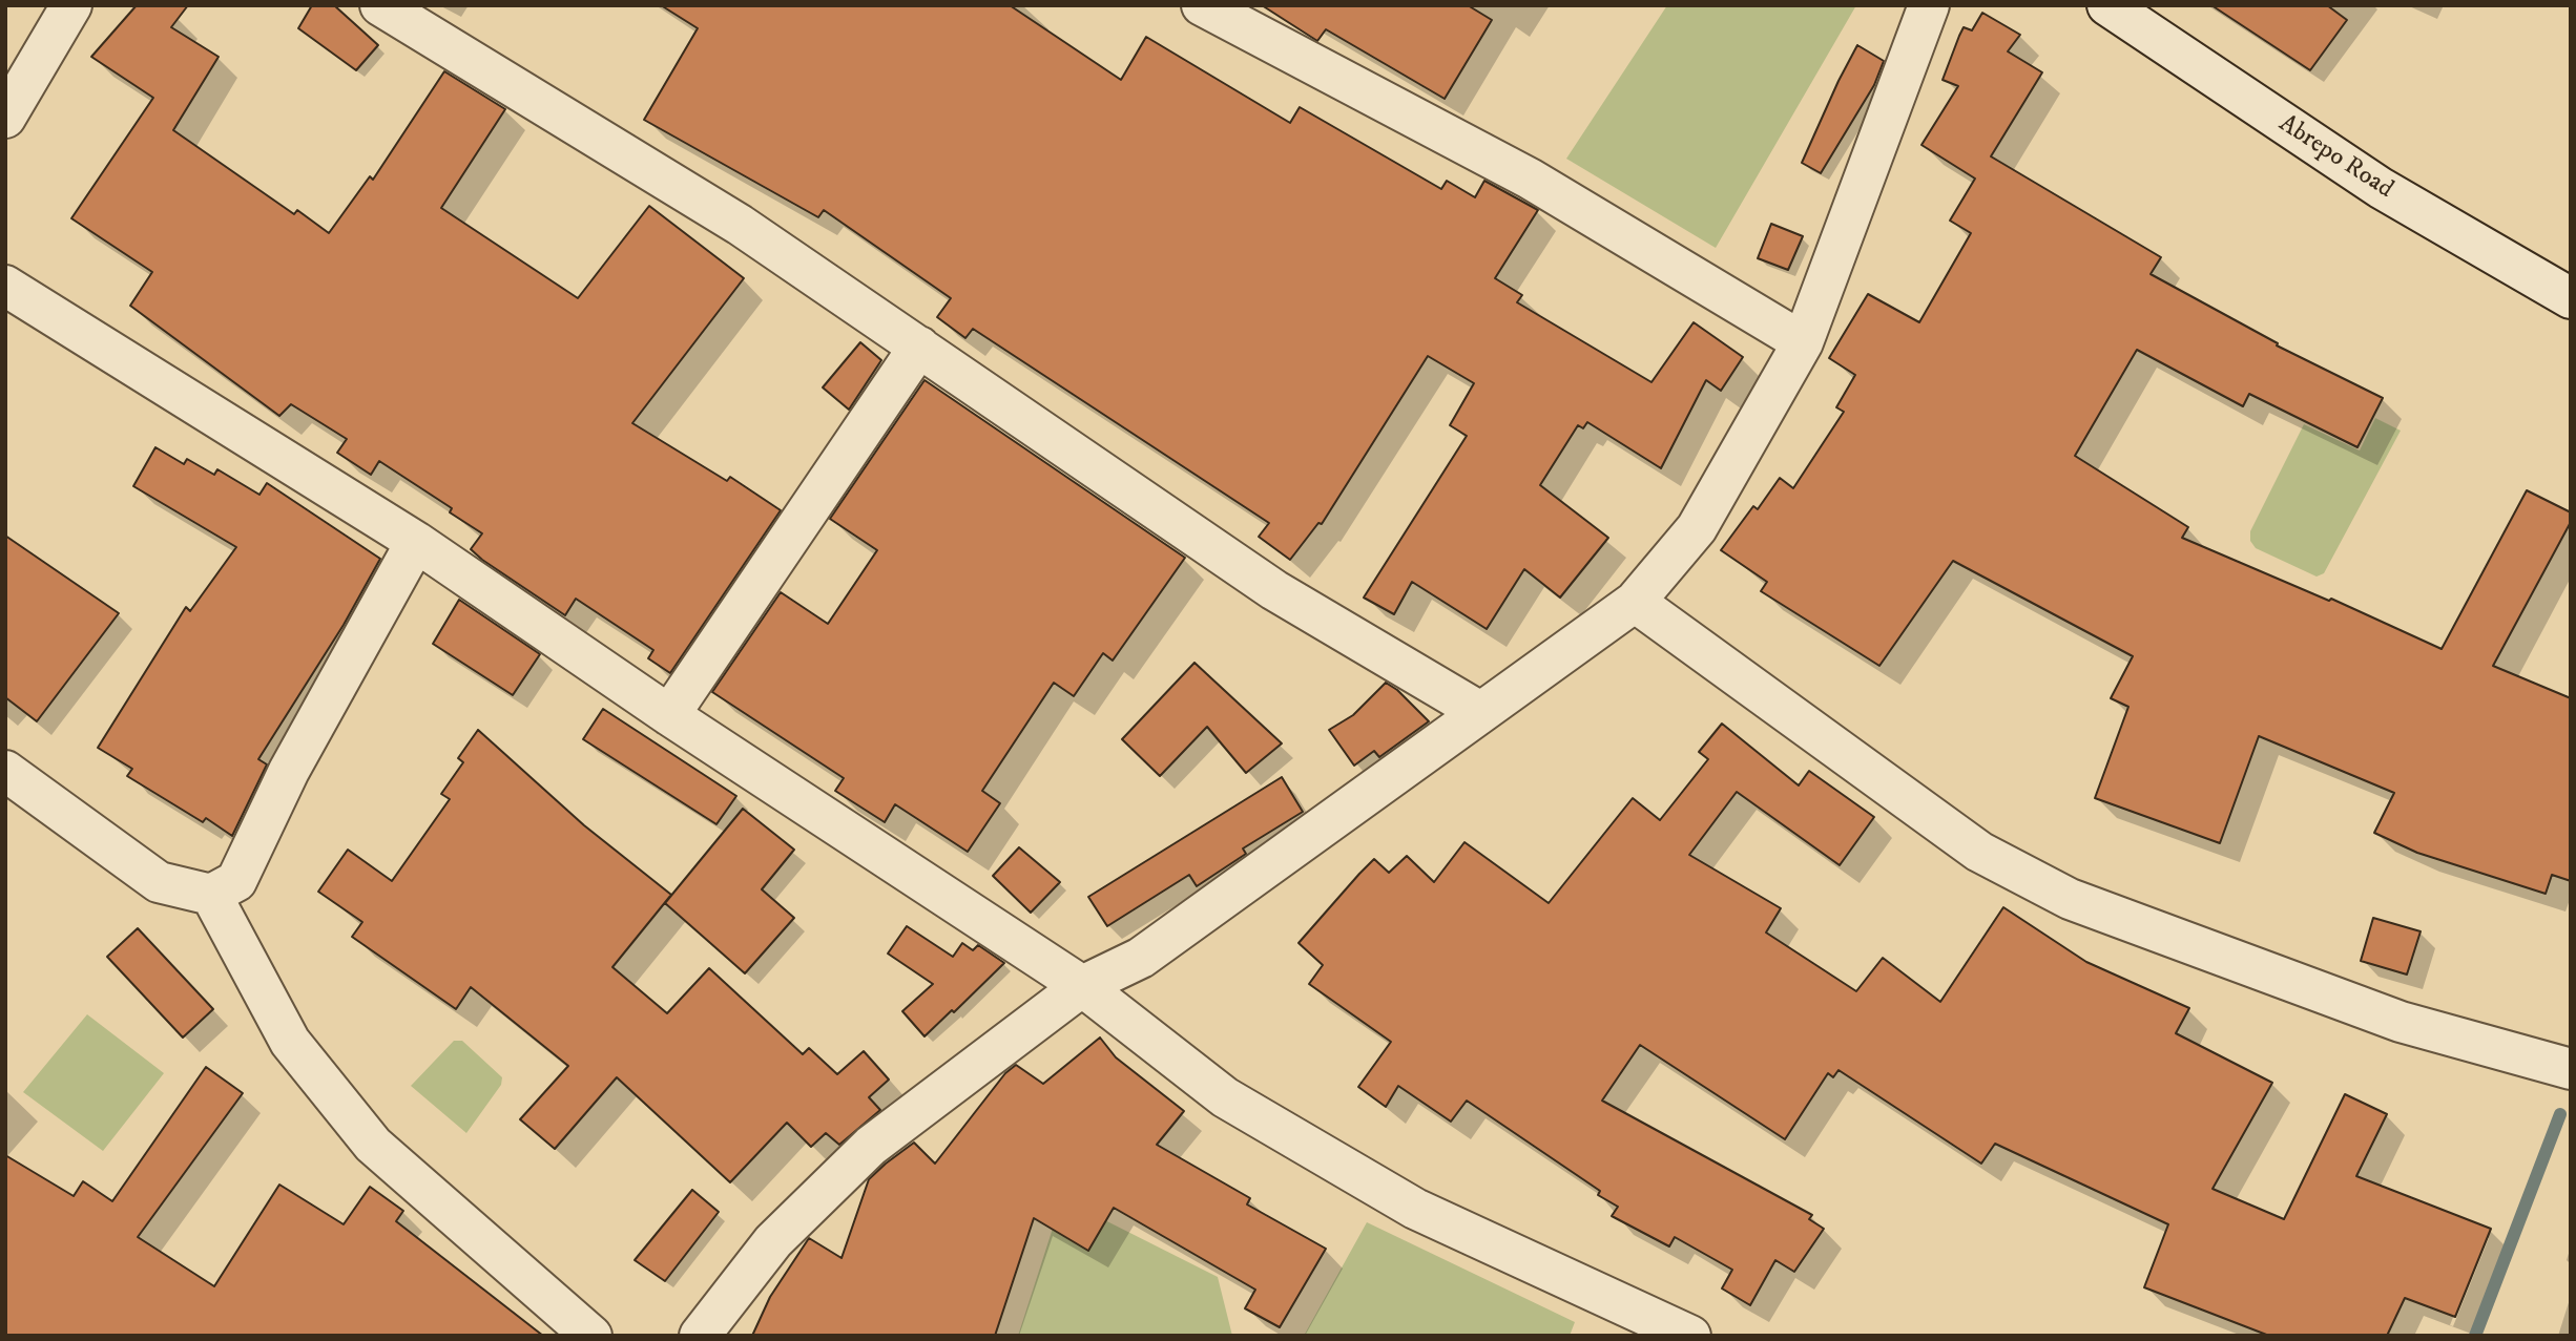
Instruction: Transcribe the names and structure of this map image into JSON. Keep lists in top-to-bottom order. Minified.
{"streets":{"street":["Abrepo Road"]}}
